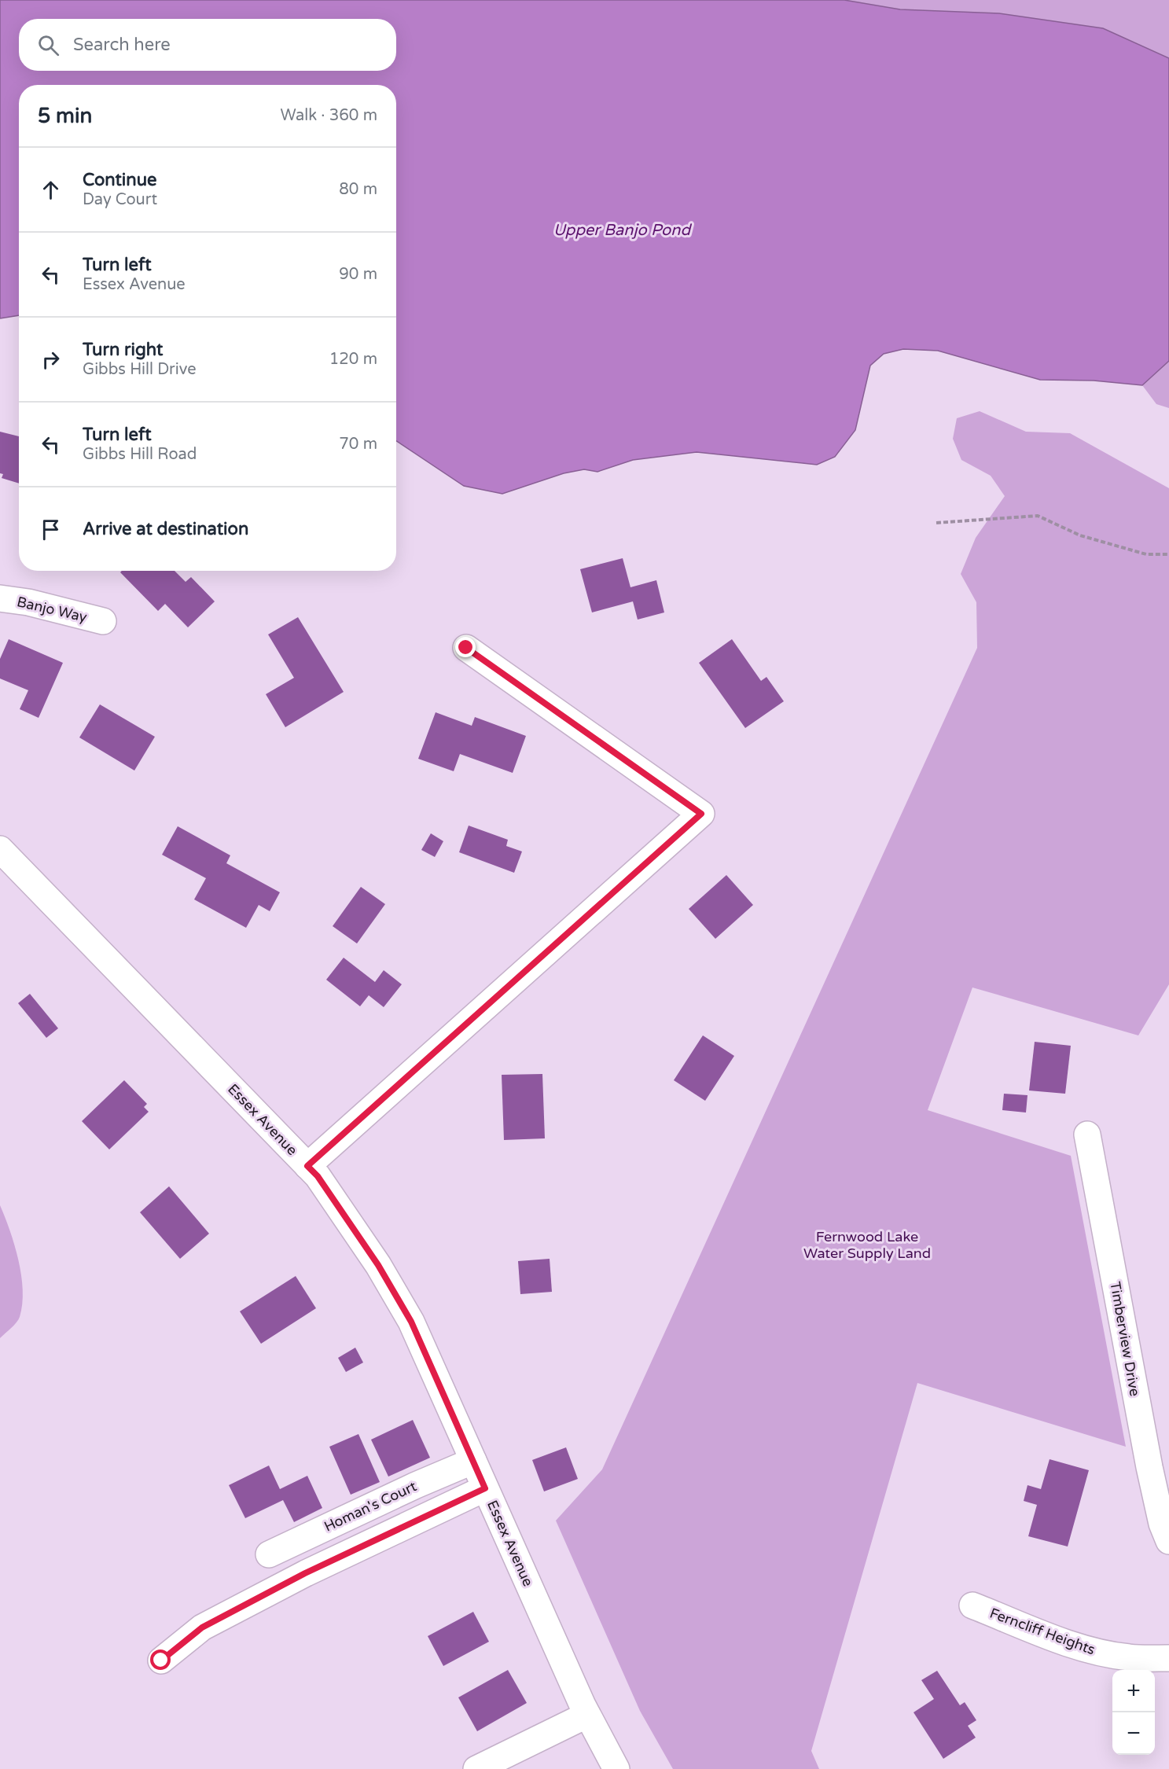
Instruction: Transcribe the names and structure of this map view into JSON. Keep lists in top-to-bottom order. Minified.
{"streets":{"street":["Banjo Way","Essex Avenue","Timberview Drive","Homan's Court","Ferncliff Heights"]},"crossings":[["Essex Avenue","Homan's Court"]],"water":["Upper Banjo Pond"],"parks":["Fernwood Lake Water Supply Land"],"page":{"search":"Search here","heading":["5 min","Walk · 360 m"],"list":[["Continue","Day Court","80 m"],["Turn left","Essex Avenue","90 m"],["Turn right","Gibbs Hill Drive","120 m"],["Turn left","Gibbs Hill Road","70 m"],"Arrive at destination"],"map_buttons":["+","−"]}}
